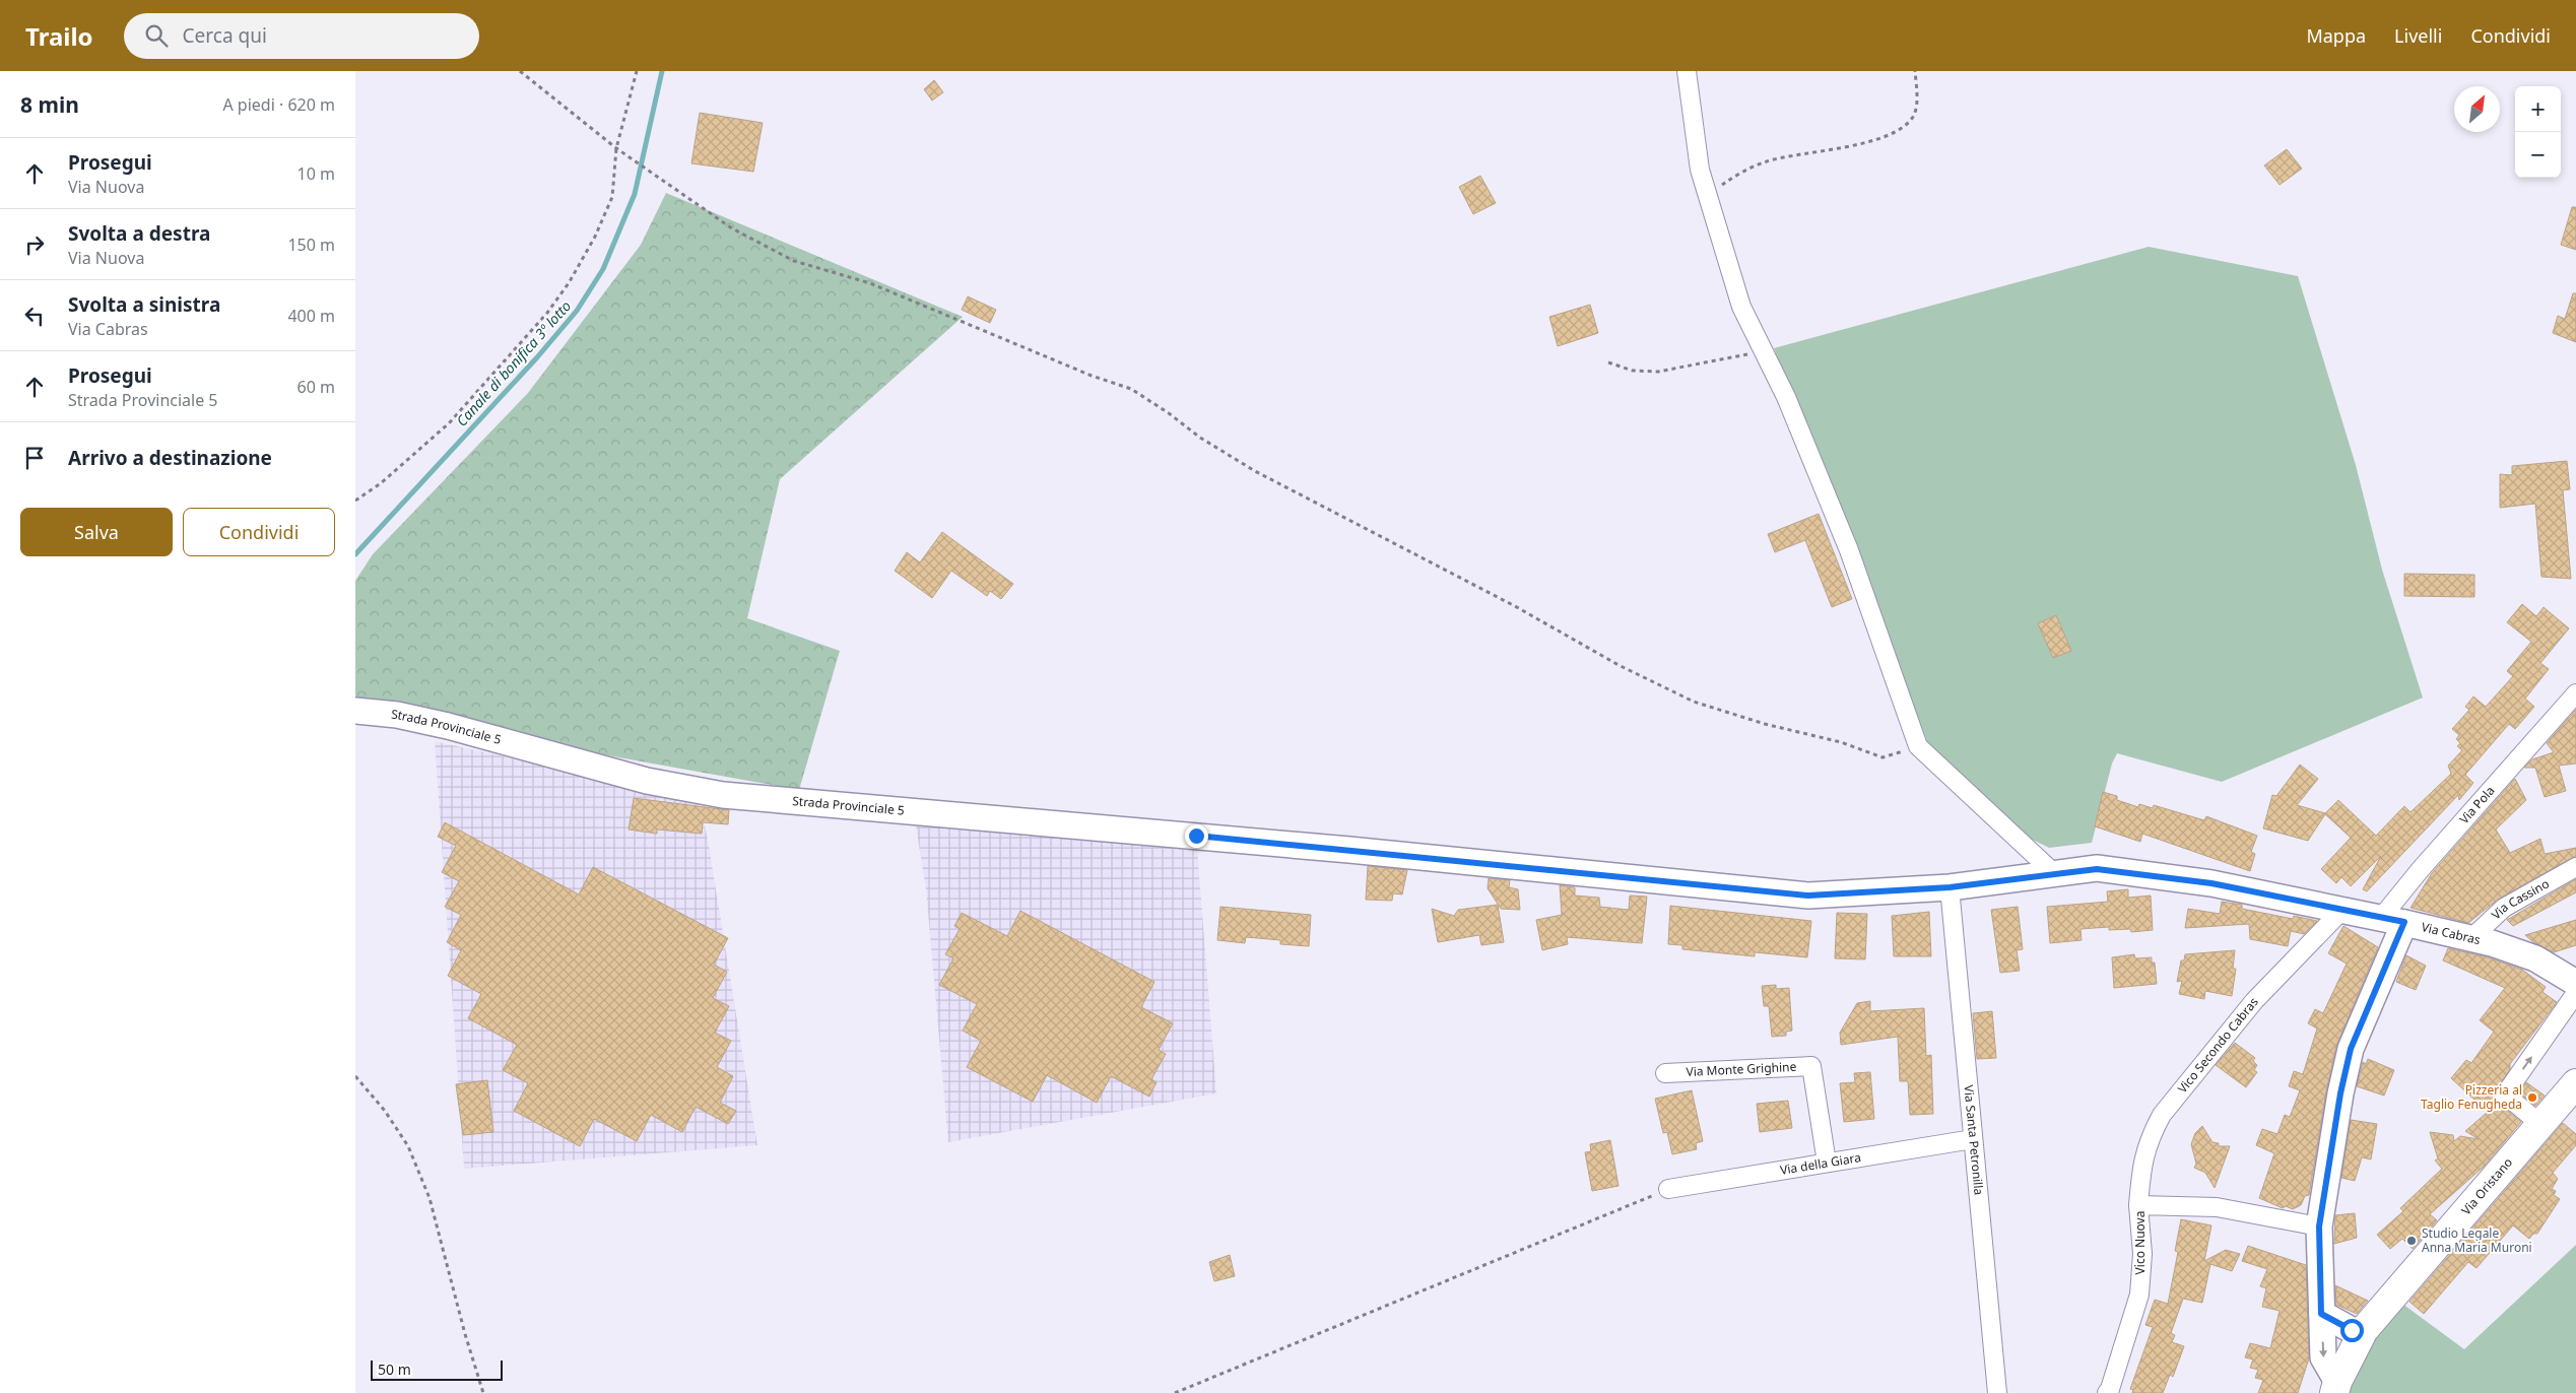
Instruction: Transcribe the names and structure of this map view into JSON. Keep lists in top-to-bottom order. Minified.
{"streets":{"main road":["Via Oristano"],"street":["Strada Provinciale 5","Via Pola","Via Cassino","Via Cabras","Vico Secondo Cabras","Via Monte Grighine","Via Santa Petronilla","Via della Giara","Vico Nuova"]},"crossings":[["Strada Provinciale 5","Via Cabras"],["Via Pola","Via Cabras"],["Via Cassino","Via Cabras"],["Via Cabras","Vico Secondo Cabras"],["Via Cabras","Via Santa Petronilla"],["Vico Secondo Cabras","Vico Nuova"],["Via Monte Grighine","Via della Giara"],["Via Santa Petronilla","Via della Giara"]],"water":["Canale di bonifica 3º lotto"],"places":["Pizzeria al Taglio Fenugheda","Studio Legale Anna Maria Muroni"],"scale_bar":"50 m","north":"top right","page":{"header":"Trailo","search":"Cerca qui","nav":["Mappa","Livelli","Condividi"],"heading":["8 min","A piedi · 620 m"],"map_buttons":["+","−"],"list":[["Prosegui","Via Nuova","10 m"],["Svolta a destra","Via Nuova","150 m"],["Svolta a sinistra","Via Cabras","400 m"],["Prosegui","Strada Provinciale 5","60 m"],"Arrivo a destinazione"],"buttons":["Salva","Condividi"],"scale":"50 m"}}
